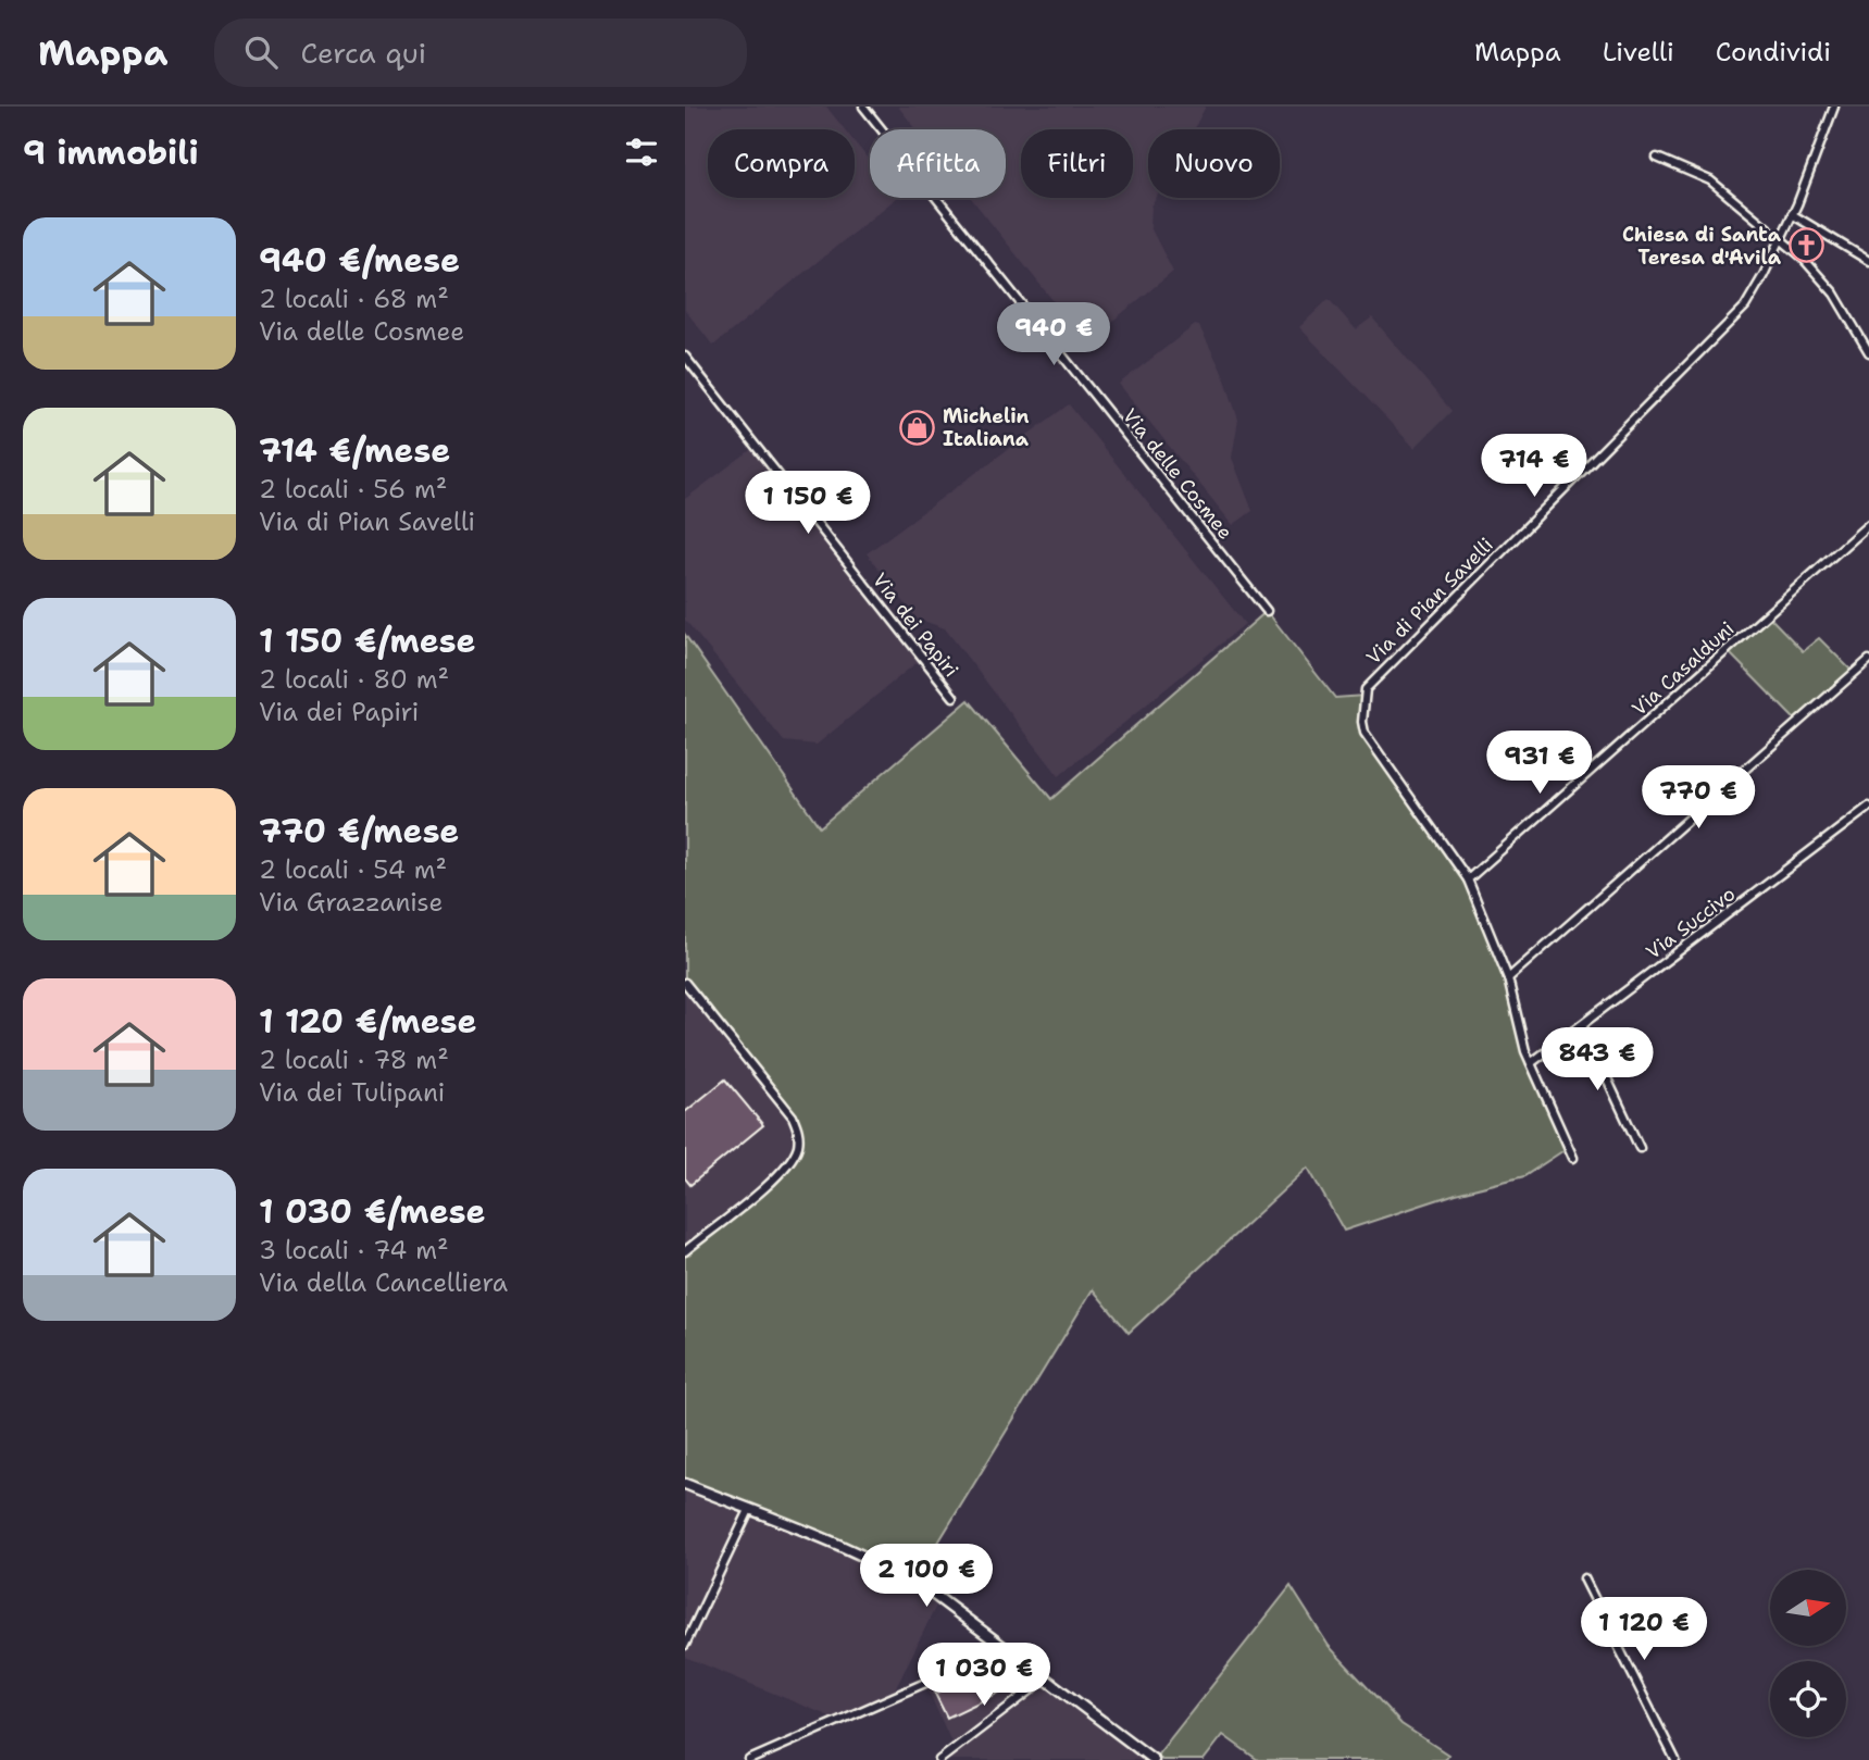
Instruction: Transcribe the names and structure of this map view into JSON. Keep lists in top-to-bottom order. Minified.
{"streets":{"street":["Via delle Cosmee","Via di Pian Savelli","Via dei Papiri","Via Casalduni","Via Succivo"]},"crossings":[["Via di Pian Savelli","Via Casalduni"]],"places":{"church":["Chiesa di Santa Teresa d'Avila"],"shop":["Michelin Italiana"]},"north":"right","page":{"header":"Mappa","search":"Cerca qui","nav":["Mappa","Livelli","Condividi"],"heading":"9 immobili","chip":["Compra","Affitta","Filtri","Nuovo"],"list":[{"name":"940 €/mese","note":"2 locali · 68 m² · Via delle Cosmee"},{"name":"714 €/mese","note":"2 locali · 56 m² · Via di Pian Savelli"},{"name":"1 150 €/mese","note":"2 locali · 80 m² · Via dei Papiri"},{"name":"770 €/mese","note":"2 locali · 54 m² · Via Grazzanise"},{"name":"1 120 €/mese","note":"2 locali · 78 m² · Via dei Tulipani"},{"name":"1 030 €/mese","note":"3 locali · 74 m² · Via della Cancelliera"}],"price":["940 €","714 €","1 150 €","931 €","770 €","843 €","2 100 €","1 120 €","1 030 €"]}}
